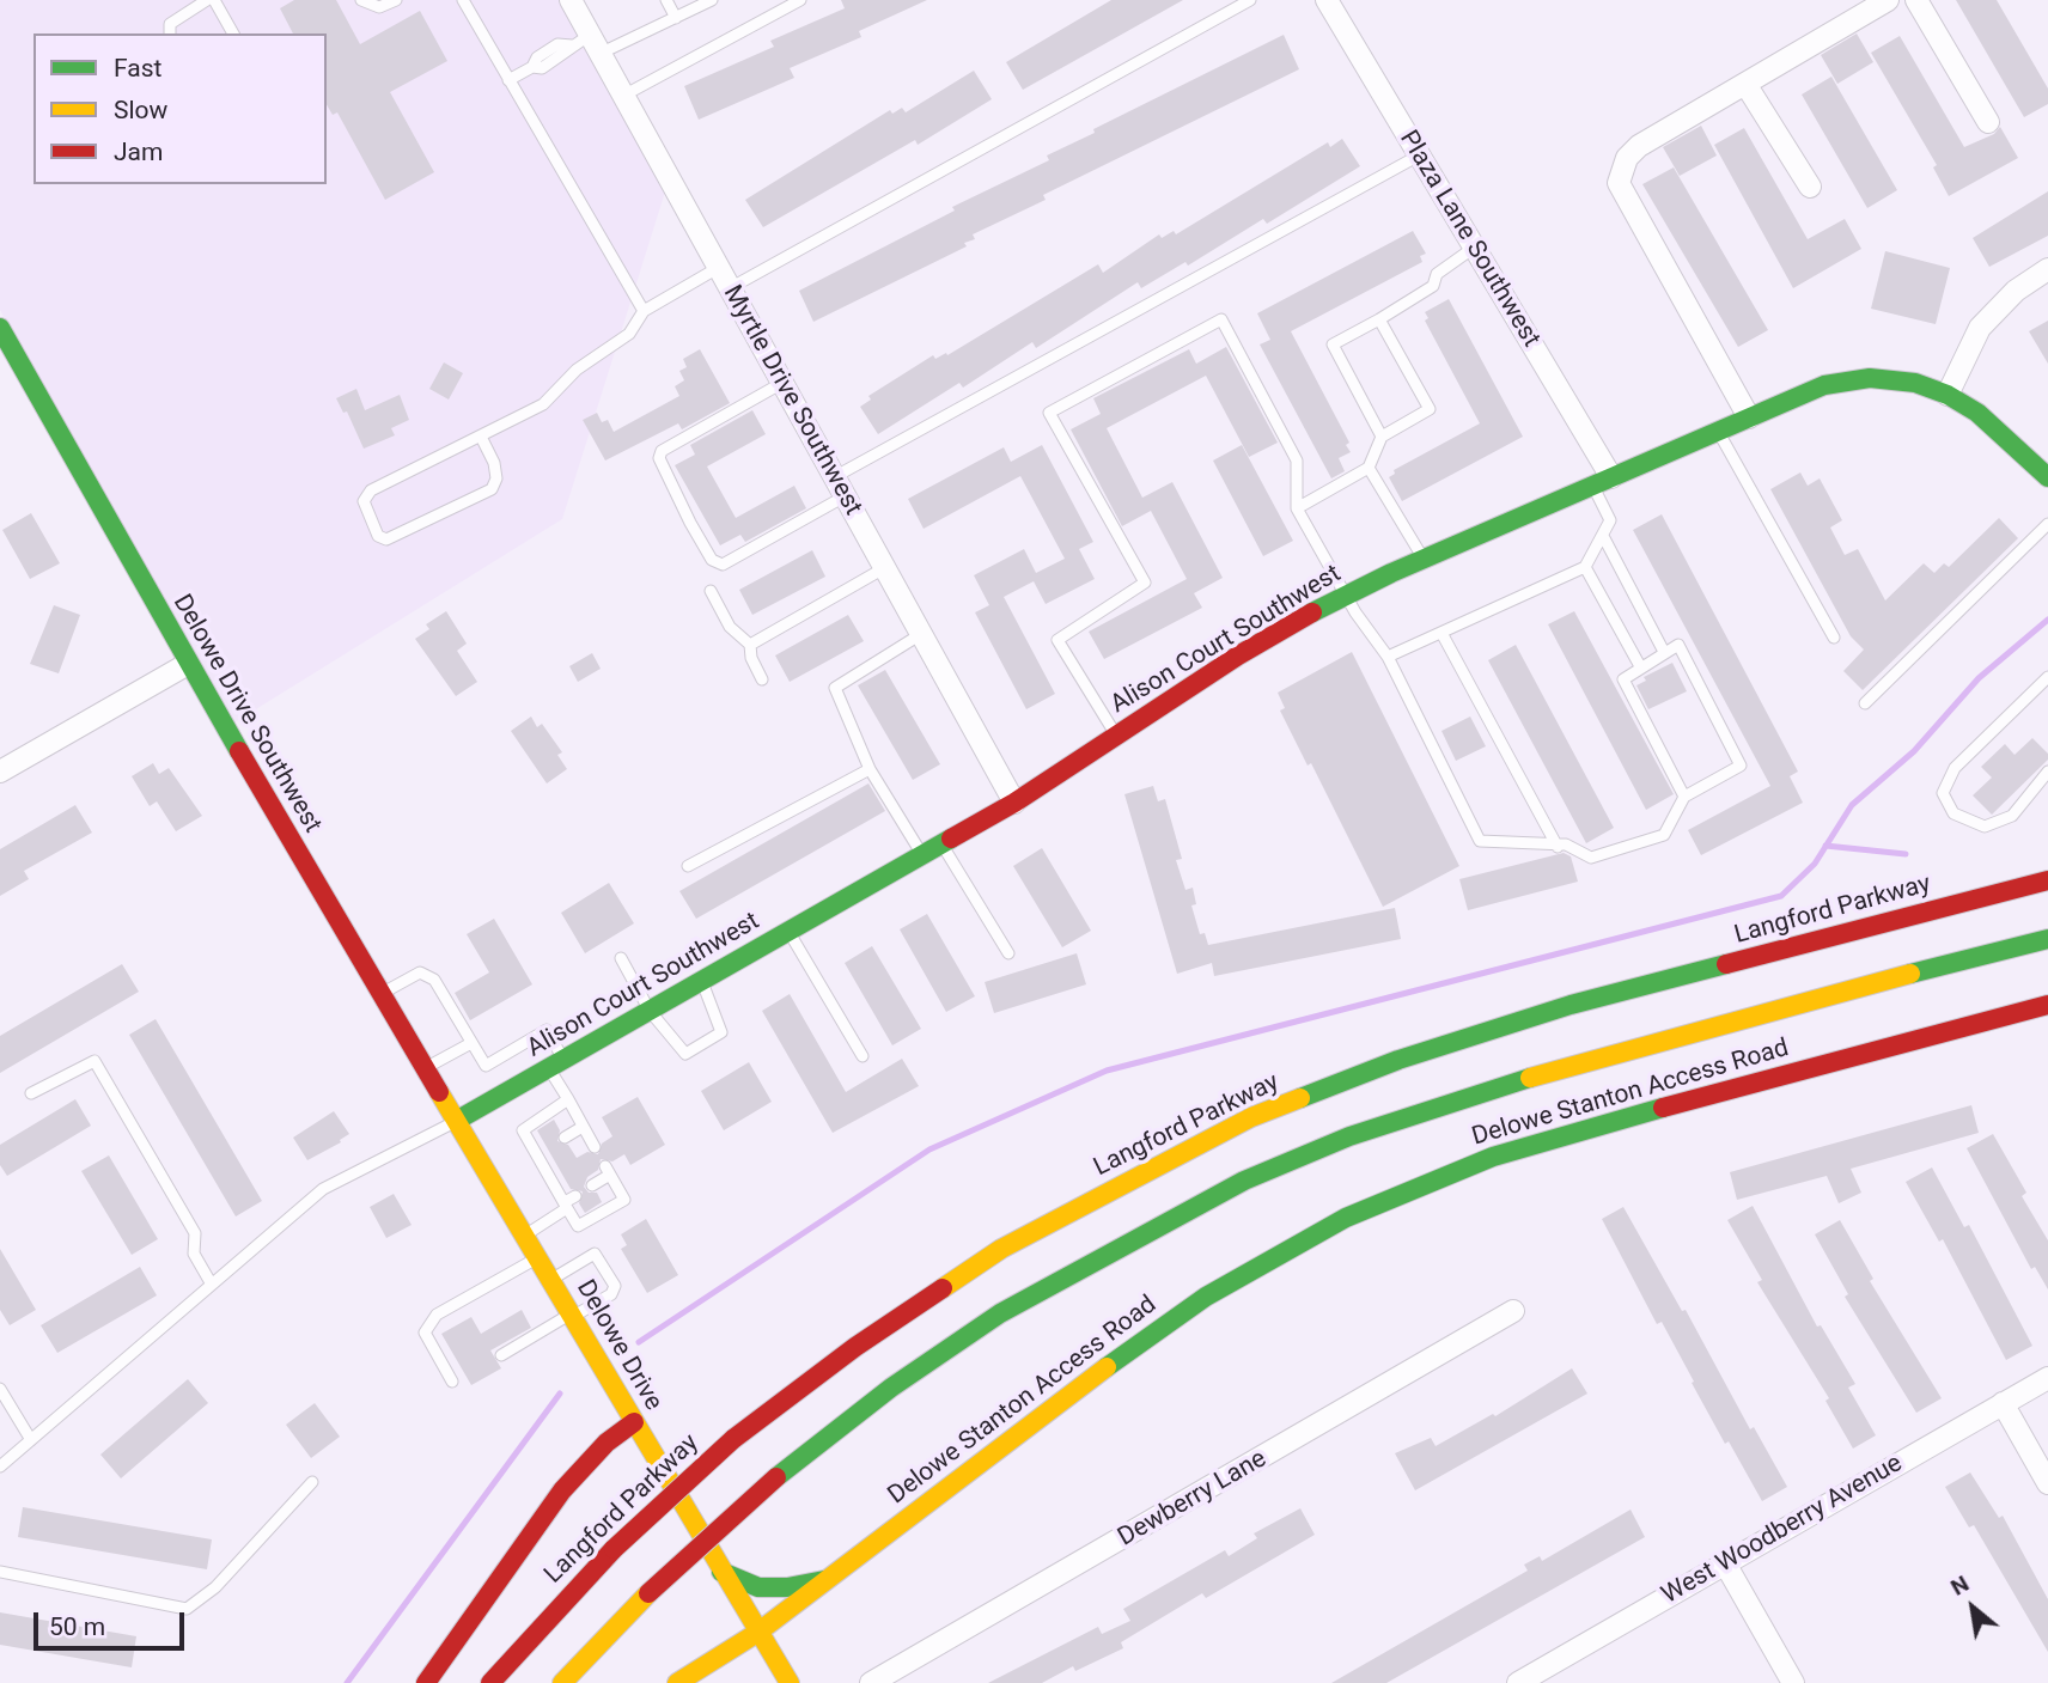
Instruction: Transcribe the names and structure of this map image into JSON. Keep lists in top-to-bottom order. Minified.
{"streets":{"main road":["Alison Court Southwest","Delowe Drive Southwest","Langford Parkway","Delowe Stanton Access Road","Delowe Drive"],"street":["Plaza Lane Southwest","Myrtle Drive Southwest","Dewberry Lane","West Woodberry Avenue"]},"crossings":[["Plaza Lane Southwest","Alison Court Southwest"],["Myrtle Drive Southwest","Alison Court Southwest"],["Alison Court Southwest","Delowe Drive Southwest"],["Alison Court Southwest","Delowe Drive"],["Delowe Drive Southwest","Delowe Drive"],["Delowe Stanton Access Road","Delowe Drive"]],"legend":["Fast","Slow","Jam"],"scale_bar":"50 m","north":"top left"}
